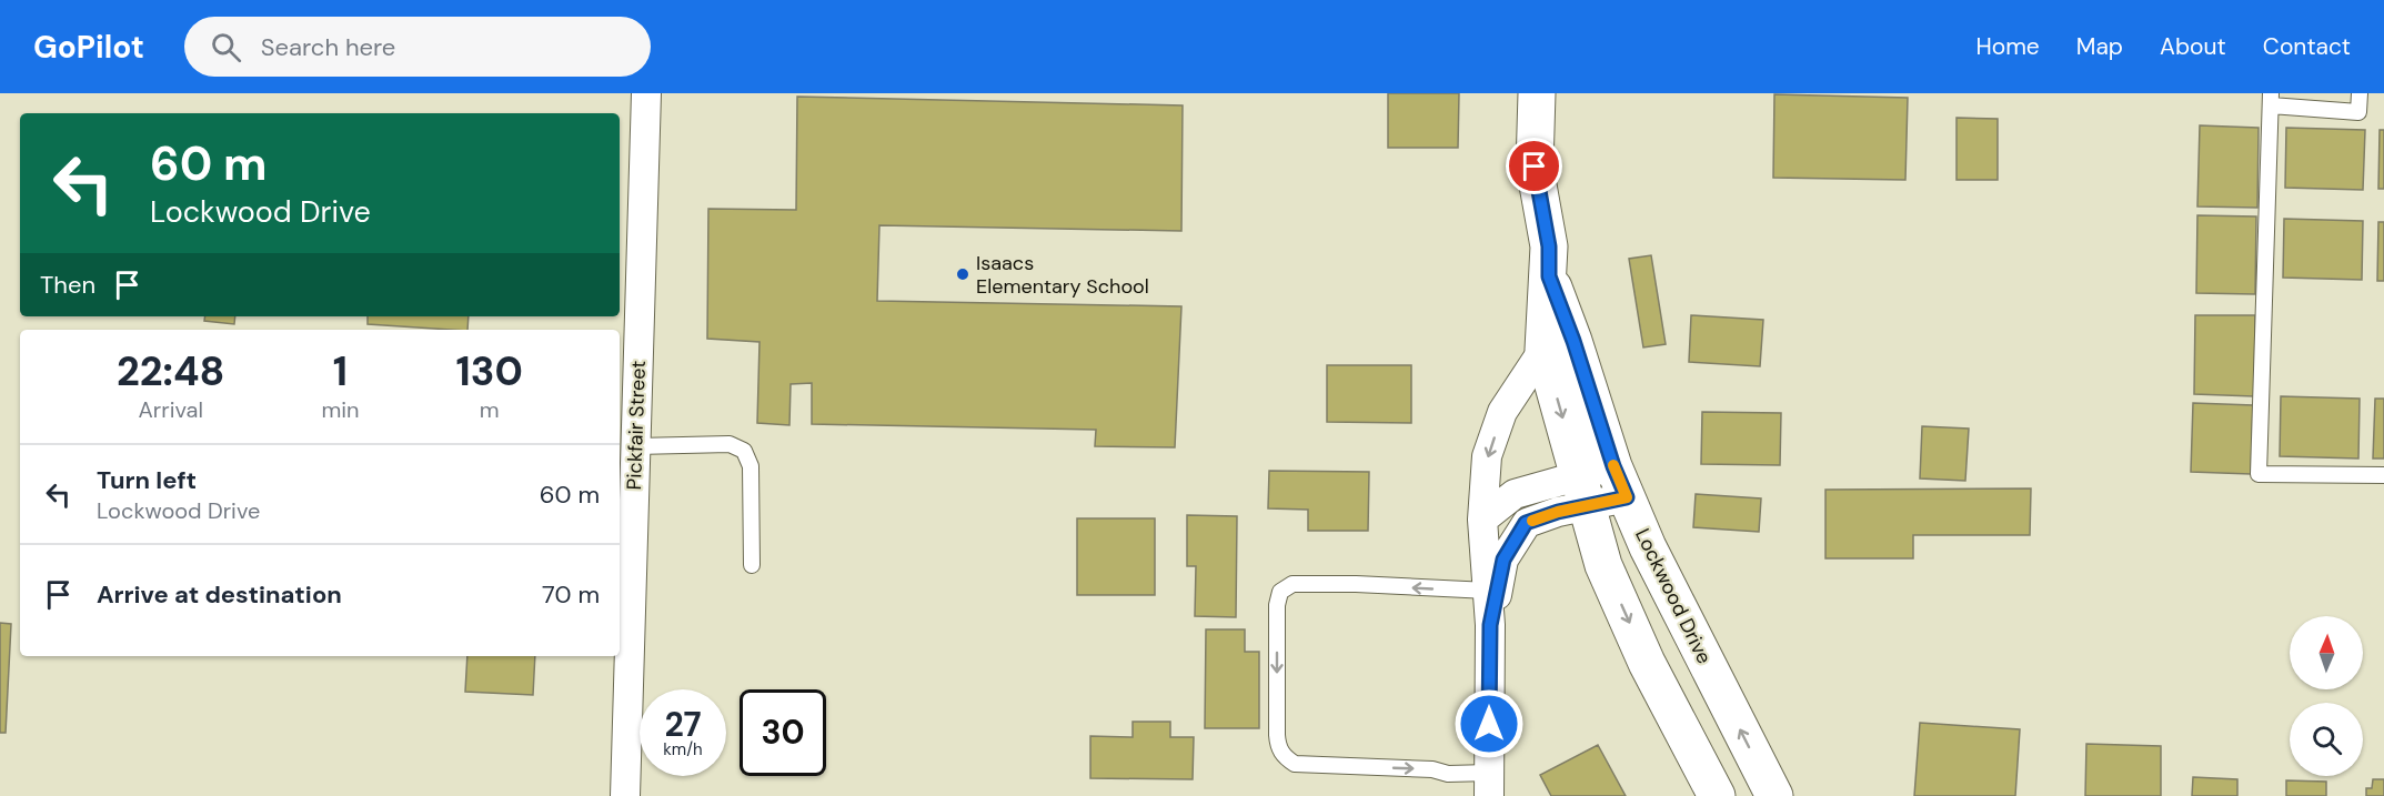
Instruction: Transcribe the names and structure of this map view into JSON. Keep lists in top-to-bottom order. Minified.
{"streets":{"main road":["Lockwood Drive"],"street":["Pickfair Street"]},"places":["Isaacs Elementary School"],"north":"top","page":{"header":"GoPilot","search":"Search here","nav":["Home","Map","About","Contact"],"turn":["60 m","Lockwood Drive"],"then":"Then","eta":["22:48","Arrival","1","min","130","m"],"list":[{"name":"Turn left","note":"Lockwood Drive","value":"60 m"},{"name":"Arrive at destination","value":"70 m"}],"speed":"27 km/h","limit":"30"}}
